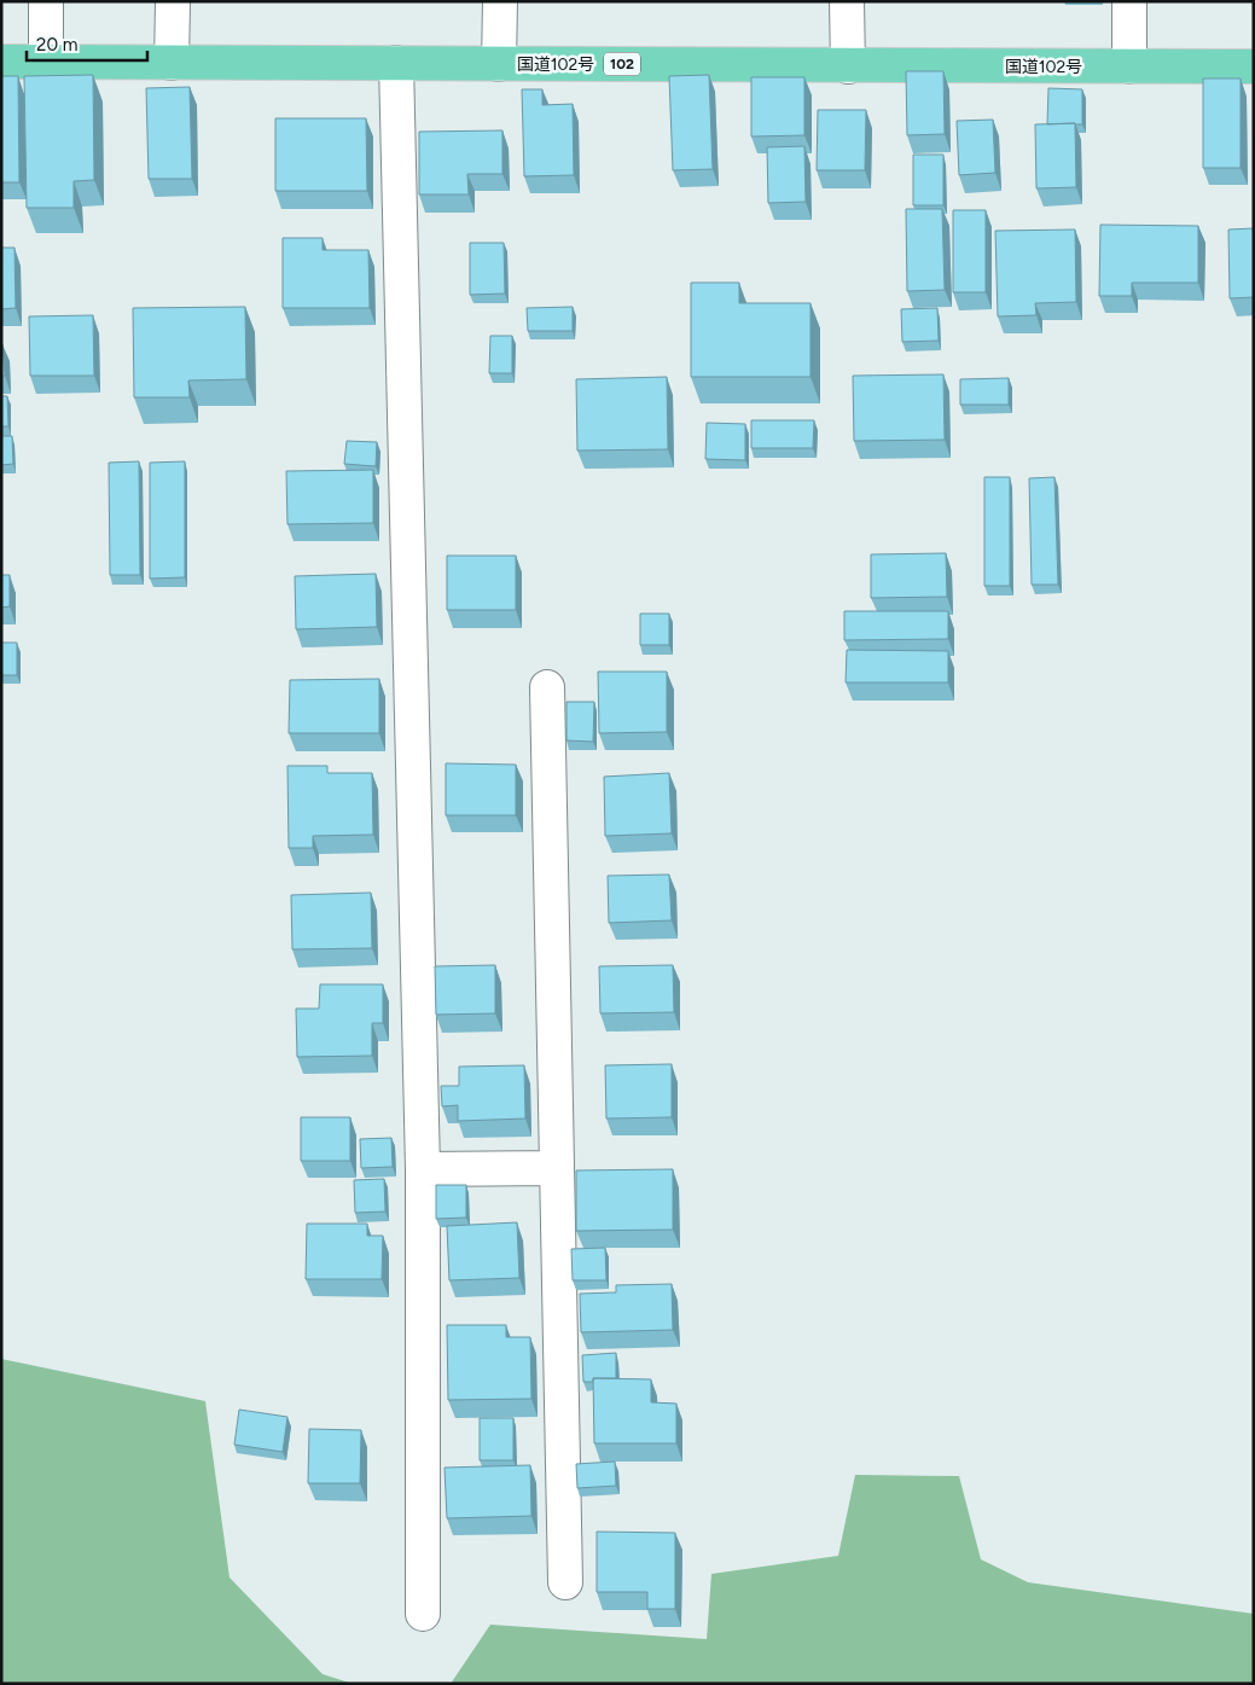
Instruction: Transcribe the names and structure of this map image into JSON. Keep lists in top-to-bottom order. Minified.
{"streets":{"highway":["国道102号","102"]},"scale_bar":"20 m"}
